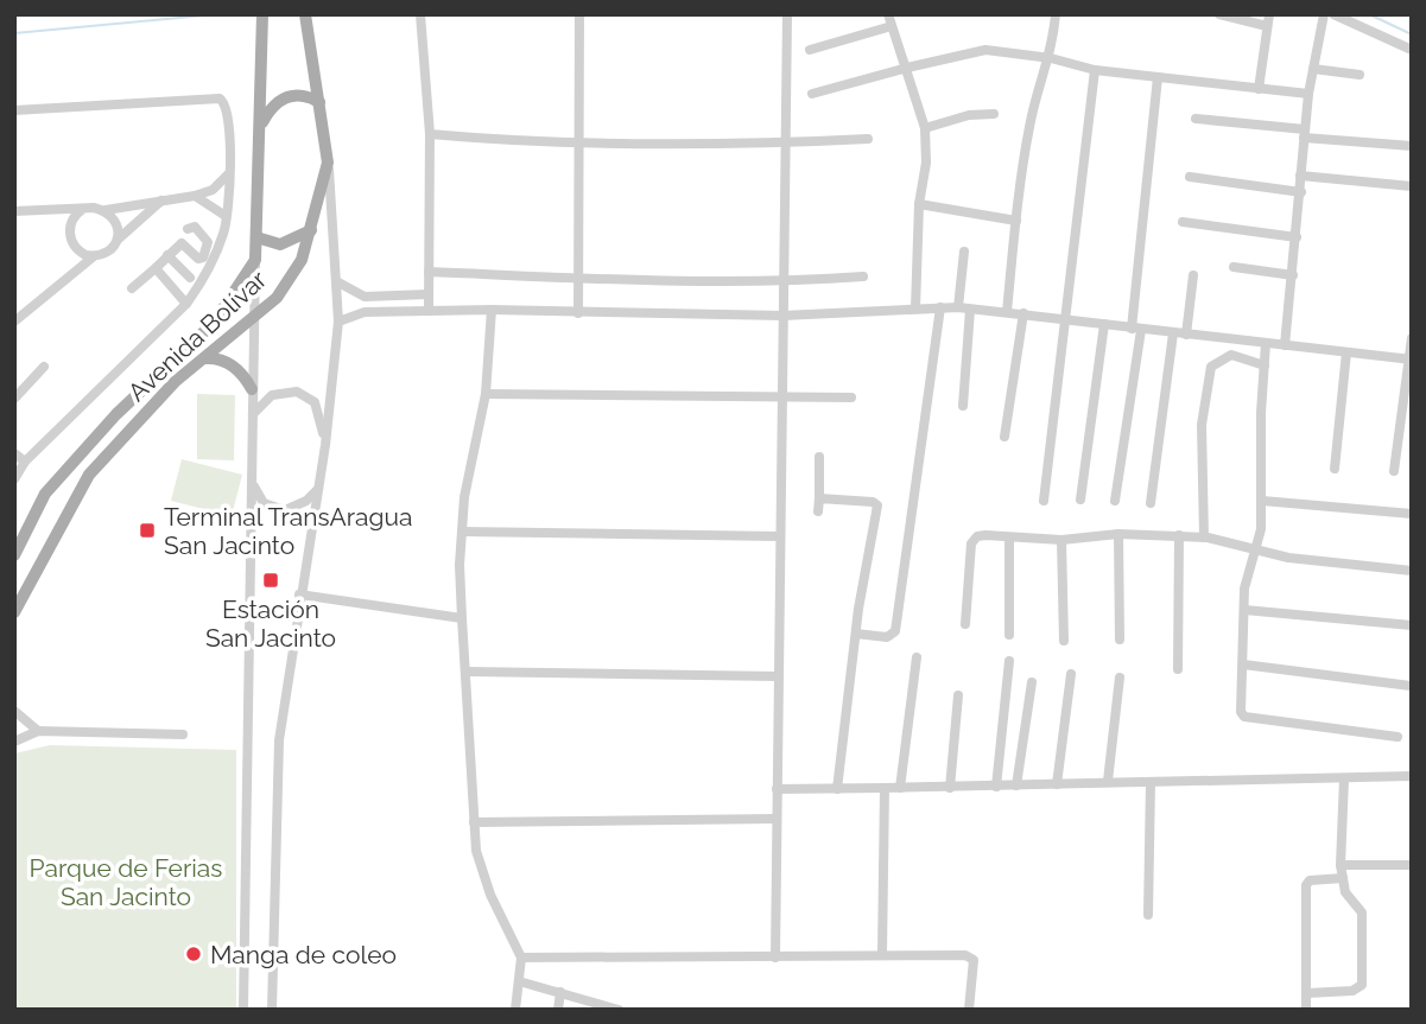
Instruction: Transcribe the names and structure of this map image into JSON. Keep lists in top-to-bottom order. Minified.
{"streets":{"main road":["Avenida Bolívar"]},"parks":["Parque de Ferias San Jacinto"],"places":{"transit":["Terminal TransAragua San Jacinto","Estación San Jacinto"],"other":["Manga de coleo"]}}
